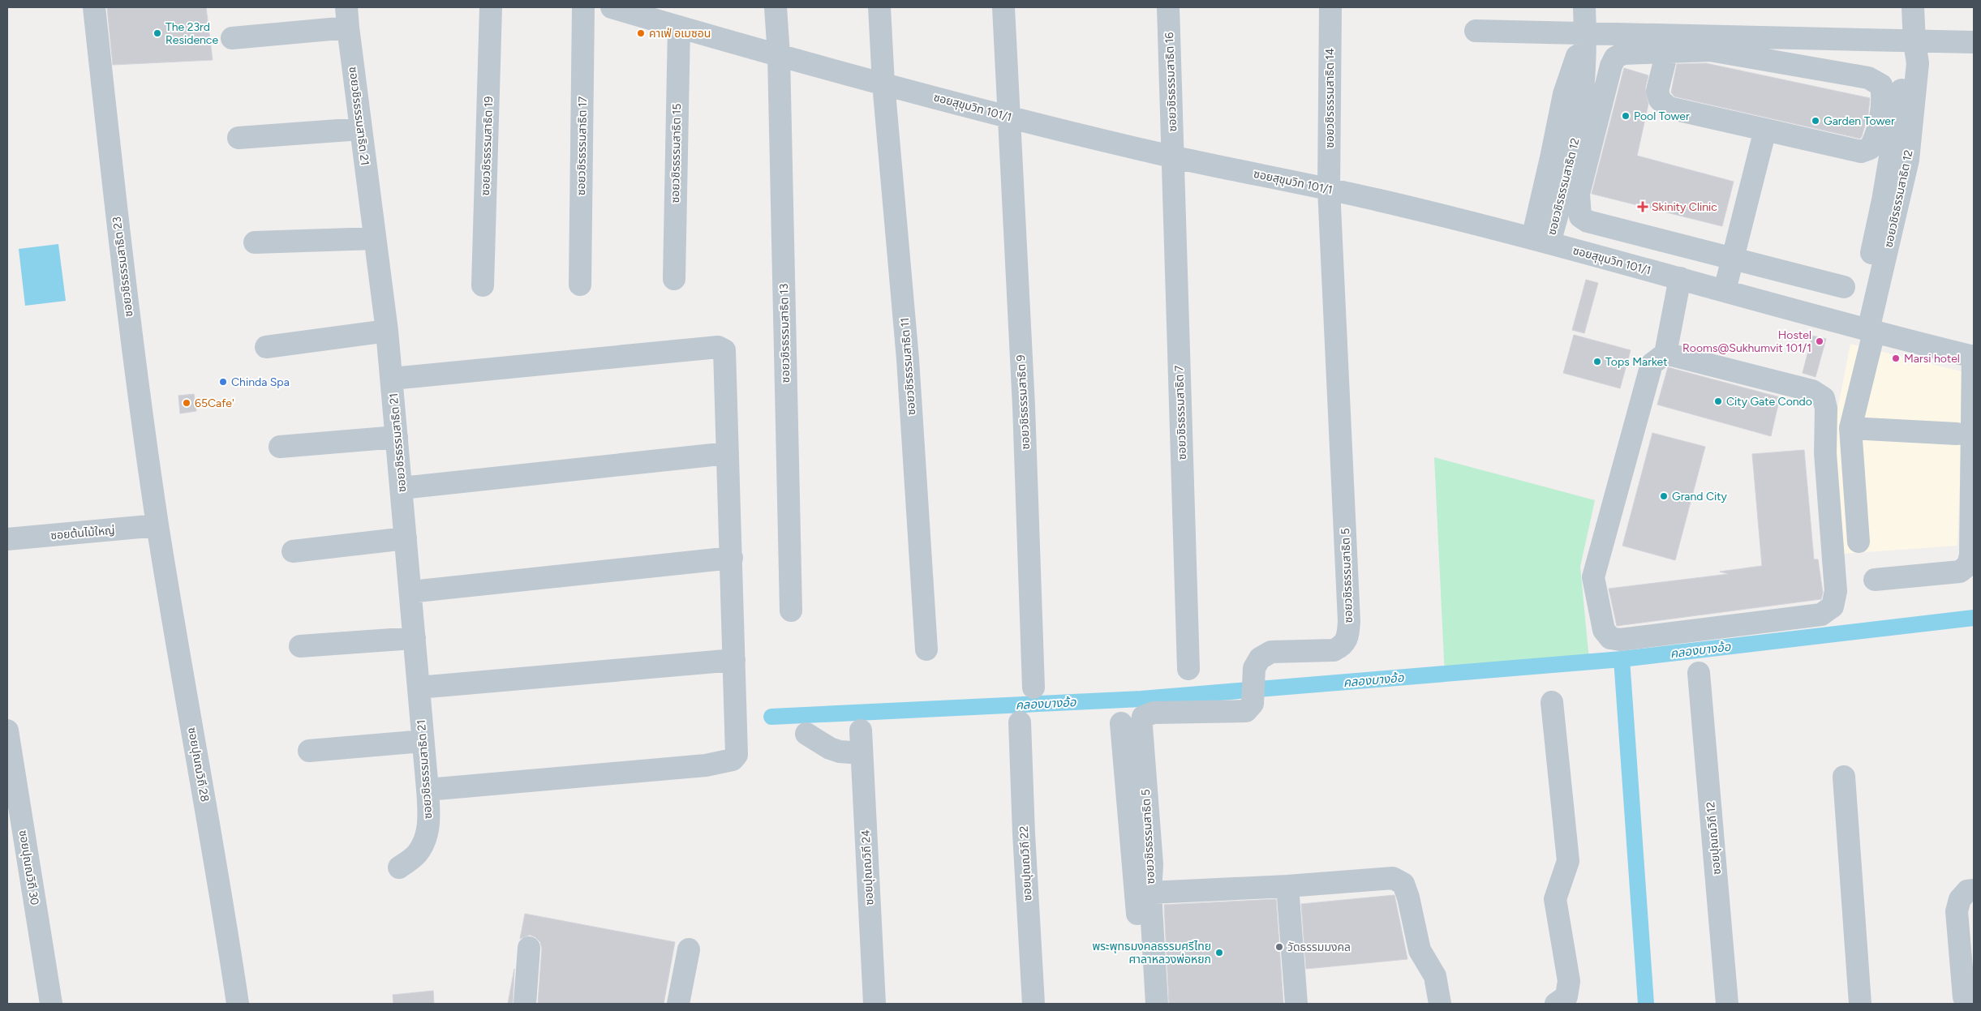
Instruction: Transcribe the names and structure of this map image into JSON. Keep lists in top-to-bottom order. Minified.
{"streets":{"street":["ซอยวชิรธรรมสาธิต 16","ซอยวชิรธรรมสาธิต 14","ซอยสุขุมวิท 101/1","ซอยวชิรธรรมสาธิต 21","ซอยวชิรธรรมสาธิต 19","ซอยวชิรธรรมสาธิต 17","ซอยวชิรธรรมสาธิต 15","ซอยวชิรธรรมสาธิต 12","ซอยวชิรธรรมสาธิต 23","ซอยวชิรธรรมสาธิต 13","ซอยวชิรธรรมสาธิต 11","ซอยวชิรธรรมสาธิต 9","ซอยวชิรธรรมสาธิต 7","ซอยต้นไม้ใหญ่","ซอยวชิรธรรมสาธิต 5","ซอยปุณณวิถี 28","ซอยปุณณวิถี 12","ซอยปุณณวิถี 22","ซอยปุณณวิถี 30","ซอยปุณณวิถี 24"]},"crossings":[["ซอยวชิรธรรมสาธิต 16","ซอยสุขุมวิท 101/1"],["ซอยวชิรธรรมสาธิต 16","ซอยวชิรธรรมสาธิต 7"],["ซอยวชิรธรรมสาธิต 14","ซอยสุขุมวิท 101/1"],["ซอยวชิรธรรมสาธิต 14","ซอยวชิรธรรมสาธิต 5"],["ซอยสุขุมวิท 101/1","ซอยวชิรธรรมสาธิต 15"],["ซอยสุขุมวิท 101/1","ซอยวชิรธรรมสาธิต 12"],["ซอยสุขุมวิท 101/1","ซอยวชิรธรรมสาธิต 13"],["ซอยสุขุมวิท 101/1","ซอยวชิรธรรมสาธิต 11"],["ซอยสุขุมวิท 101/1","ซอยวชิรธรรมสาธิต 9"],["ซอยสุขุมวิท 101/1","ซอยวชิรธรรมสาธิต 7"],["ซอยสุขุมวิท 101/1","ซอยวชิรธรรมสาธิต 5"],["ซอยวชิรธรรมสาธิต 23","ซอยต้นไม้ใหญ่"],["ซอยวชิรธรรมสาธิต 23","ซอยปุณณวิถี 28"],["ซอยต้นไม้ใหญ่","ซอยปุณณวิถี 28"]],"water":["คลองบางอ้อ"],"places":{"other":["The 23rd Residence","คาเฟ่ อเมซอน","Pool Tower","Garden Tower","Hostel Rooms@Sukhumvit 101/1","Marsi hotel","Tops Market","Chinda Spa","City Gate Condo","65Cafe'","Grand City","วัดธรรมมงคล","พระพุทธมงคลธรรมศรีไทย ศาลาหลวงพ่อหยก"],"health":["Skinity Clinic"]}}
